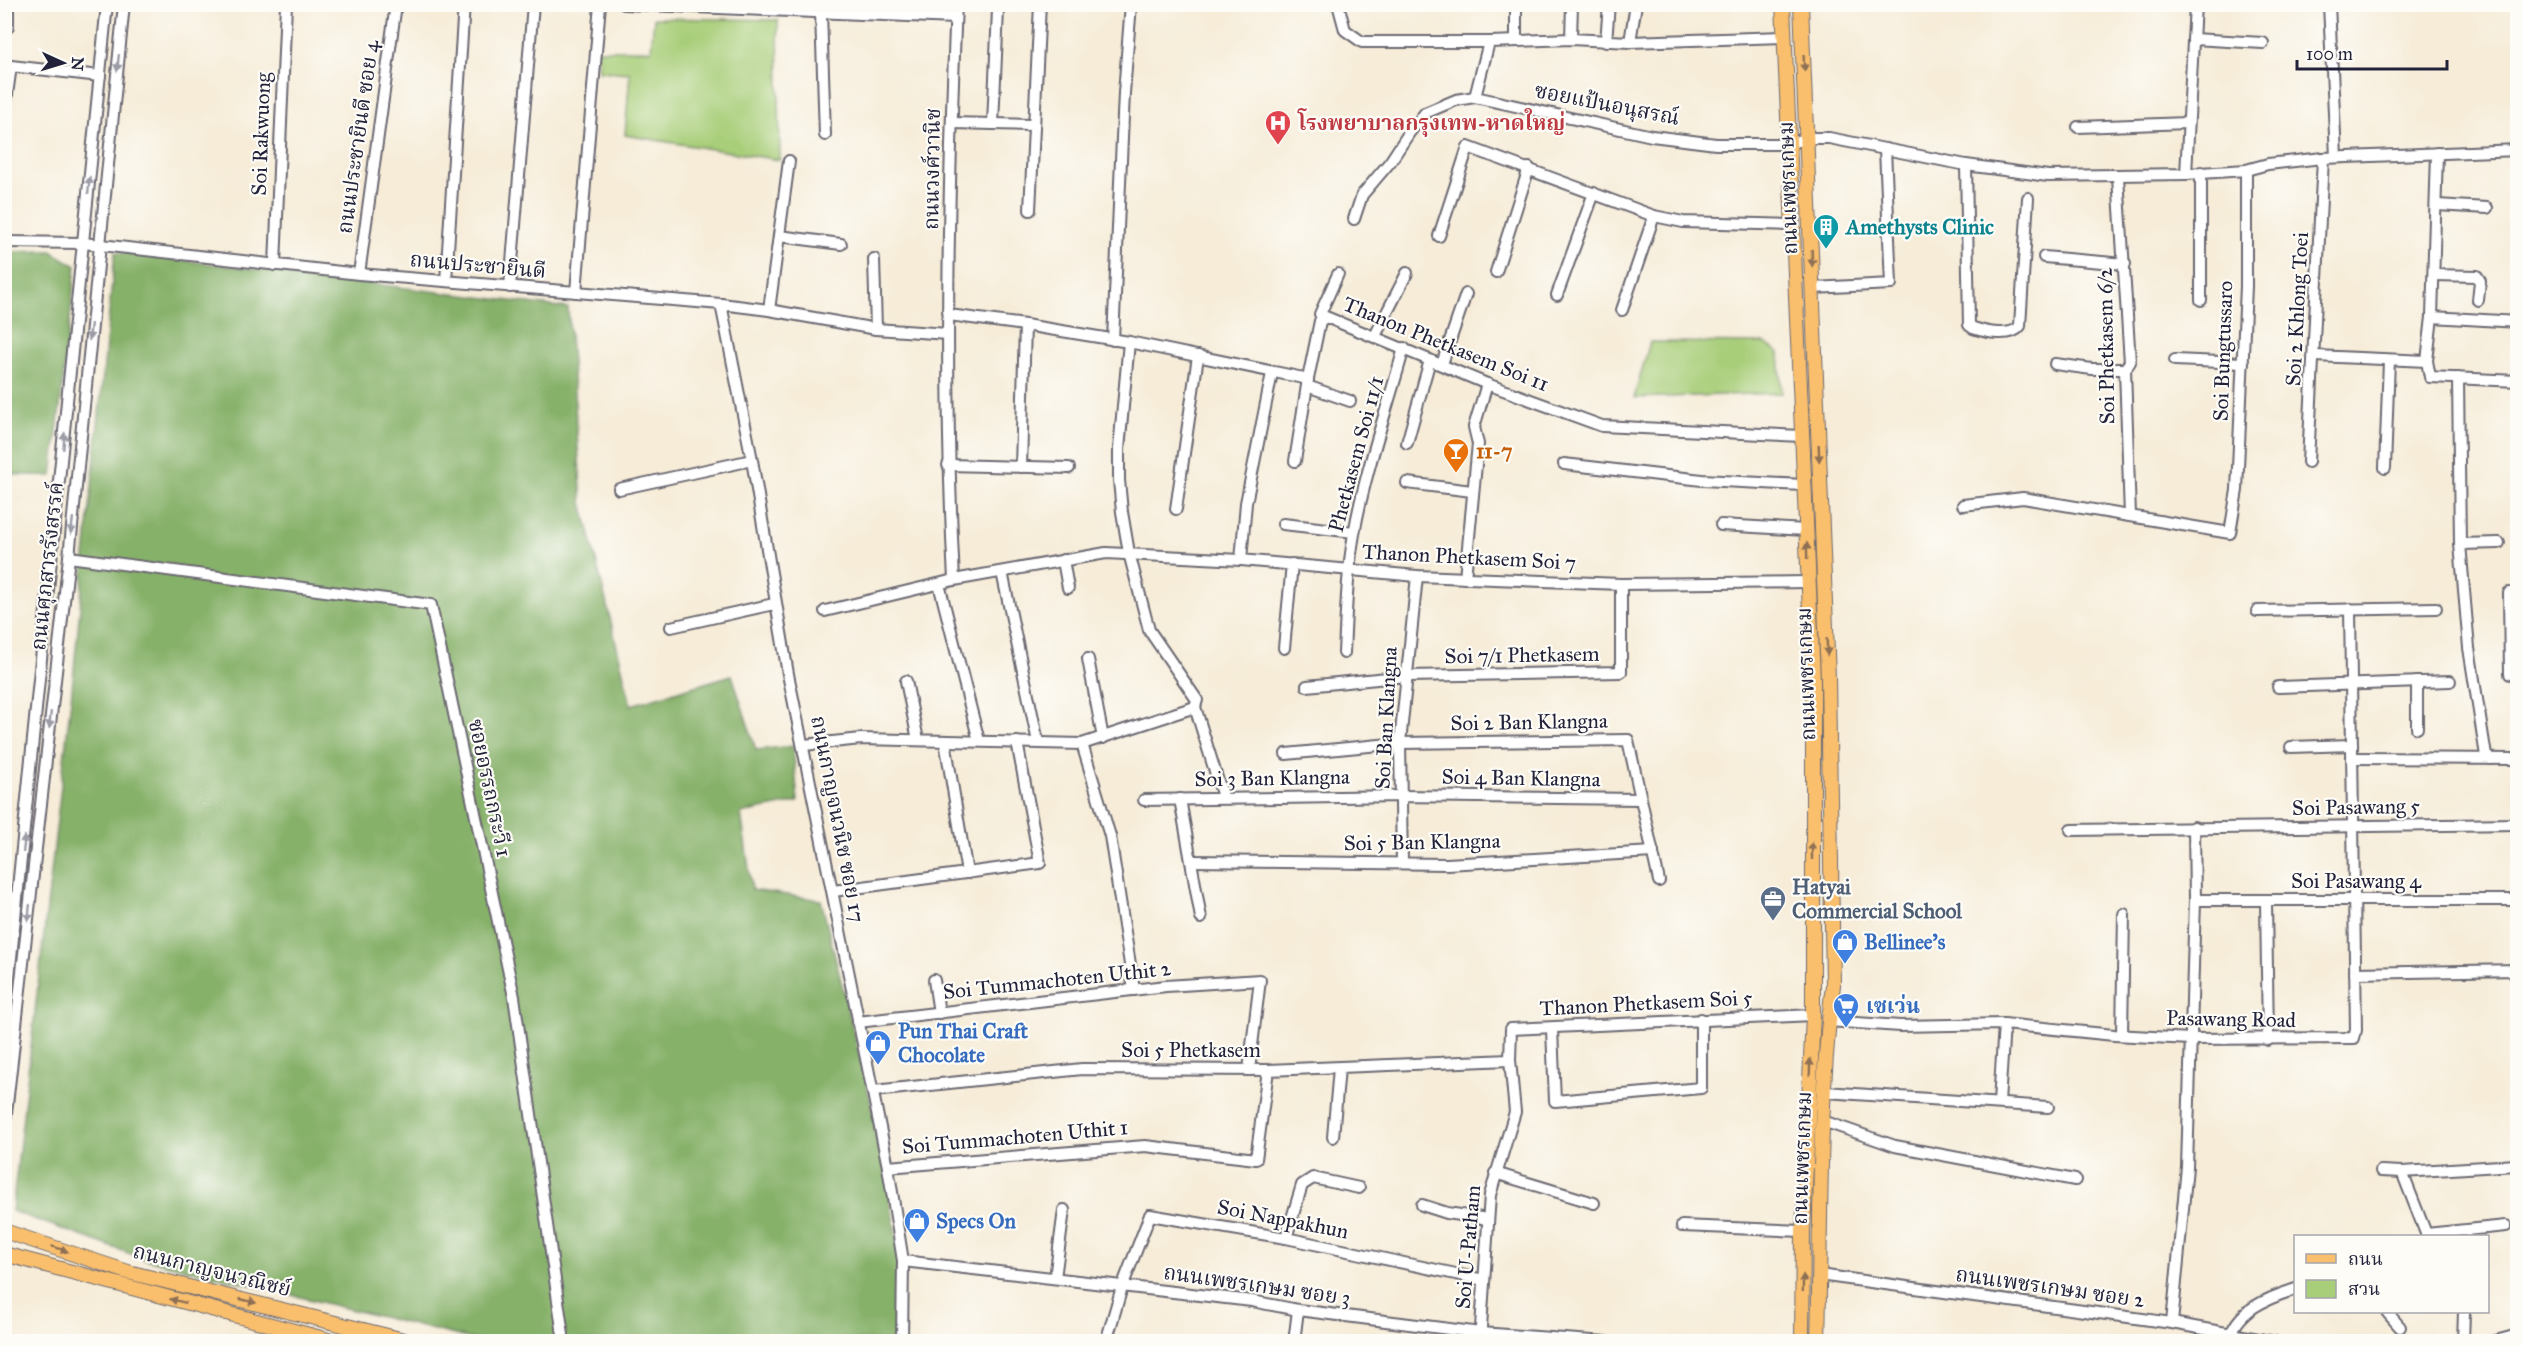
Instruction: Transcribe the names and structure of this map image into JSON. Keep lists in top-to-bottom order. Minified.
{"streets":{"main road":["ถนนเพชรเกษม","ถนนกาญจนวณิชย์"],"street":["ซอยแป้นอนุสรณ์","Soi Rakwuong","ถนนประชายินดี ซอย 4","ถนนวงศ์วานิช","ถนนประชายินดี","Soi 2 Khlong Toei","Thanon Phetkasem Soi 11","Soi Phetkasem 6/2","Soi Bungtussaro","Phetkasem Soi 11/1","Thanon Phetkasem Soi 7","ถนนศุภสารรังสรรค์","Soi 7/1 Phetkasem","Soi Ban Klangna","Soi 2 Ban Klangna","Soi 3 Ban Klangna","Soi 4 Ban Klangna","ซอยอรรถกระวี 1","Soi Pasawang 5","ถนนกาญจนวนิช ซอย 17","Soi 5 Ban Klangna","Soi Pasawang 4","Soi Tummachoten Uthit 2","Thanon Phetkasem Soi 5","Pasawang Road","Soi 5 Phetkasem","Soi Tummachoten Uthit 1","Soi Nappakhun","Soi U-Patham","ถนนเพชรเกษม ซอย 3","ถนนเพชรเกษม ซอย 2"]},"crossings":[["ซอยแป้นอนุสรณ์","ถนนเพชรเกษม"],["Soi Rakwuong","ถนนประชายินดี"],["ถนนประชายินดี ซอย 4","ถนนประชายินดี"],["ถนนวงศ์วานิช","ถนนประชายินดี"],["ถนนวงศ์วานิช","Thanon Phetkasem Soi 7"],["ถนนเพชรเกษม","Thanon Phetkasem Soi 11"],["ถนนเพชรเกษม","Thanon Phetkasem Soi 7"],["ถนนเพชรเกษม","Thanon Phetkasem Soi 5"],["ถนนเพชรเกษม","Pasawang Road"],["ถนนเพชรเกษม","ถนนเพชรเกษม ซอย 2"],["ถนนประชายินดี","ถนนศุภสารรังสรรค์"],["ถนนประชายินดี","ถนนกาญจนวนิช ซอย 17"],["Thanon Phetkasem Soi 11","Phetkasem Soi 11/1"],["Soi Phetkasem 6/2","Soi Bungtussaro"],["Phetkasem Soi 11/1","Thanon Phetkasem Soi 7"],["Thanon Phetkasem Soi 7","Soi 7/1 Phetkasem"],["Thanon Phetkasem Soi 7","Soi Ban Klangna"],["ถนนศุภสารรังสรรค์","ซอยอรรถกระวี 1"],["Soi 7/1 Phetkasem","Soi Ban Klangna"],["Soi Ban Klangna","Soi 2 Ban Klangna"],["Soi Ban Klangna","Soi 3 Ban Klangna"],["Soi Ban Klangna","Soi 4 Ban Klangna"],["Soi Ban Klangna","Soi 5 Ban Klangna"],["Soi 2 Ban Klangna","Soi 4 Ban Klangna"],["Soi 2 Ban Klangna","Soi 5 Ban Klangna"],["Soi 3 Ban Klangna","Soi 4 Ban Klangna"],["Soi Pasawang 5","Pasawang Road"],["ถนนกาญจนวนิช ซอย 17","Soi Tummachoten Uthit 2"],["ถนนกาญจนวนิช ซอย 17","Soi 5 Phetkasem"],["ถนนกาญจนวนิช ซอย 17","Soi Tummachoten Uthit 1"],["ถนนกาญจนวนิช ซอย 17","ถนนเพชรเกษม ซอย 3"],["Soi Pasawang 4","Pasawang Road"],["Soi Tummachoten Uthit 2","Soi 5 Phetkasem"],["Thanon Phetkasem Soi 5","Soi 5 Phetkasem"],["Thanon Phetkasem Soi 5","Soi U-Patham"],["Soi 5 Phetkasem","Soi Tummachoten Uthit 1"],["Soi 5 Phetkasem","Soi U-Patham"],["Soi Nappakhun","Soi U-Patham"],["Soi Nappakhun","ถนนเพชรเกษม ซอย 3"],["Soi U-Patham","ถนนเพชรเกษม ซอย 3"]],"places":{"hospital":["โรงพยาบาลกรุงเทพ-หาดใหญ่"],"building":["Amethysts Clinic"],"bar":["11-7"],"office":["Hatyai Commercial School"],"shop":["Bellinee’s","Pun Thai Craft Chocolate","Specs On"],"supermarket":["เซเว่น"]},"legend":["ถนน","สวน"],"scale_bar":"100 m","north":"right"}
